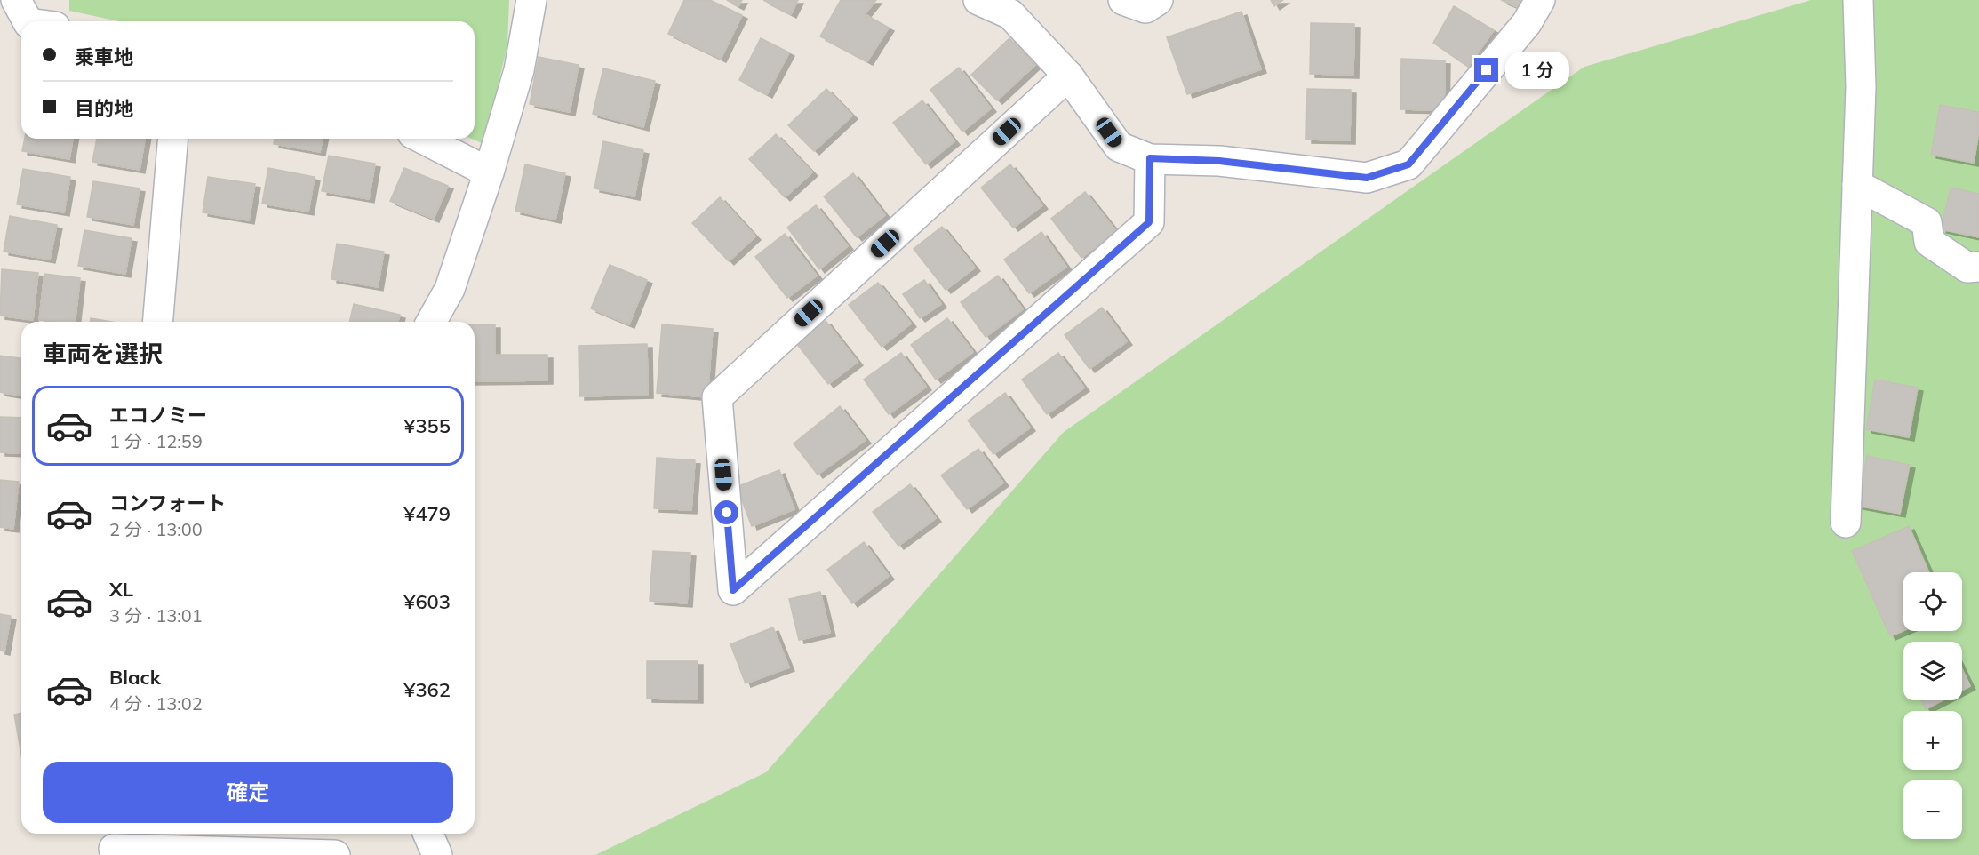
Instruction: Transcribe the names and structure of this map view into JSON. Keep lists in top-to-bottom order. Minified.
{"page":{"banner":["乗車地","目的地"],"bubble":"1 分","heading":"車両を選択","list":[{"name":"エコノミー","note":"1 分 · 12:59","value":"¥355"},{"name":"コンフォート","note":"2 分 · 13:00","value":"¥479"},{"name":"XL","note":"3 分 · 13:01","value":"¥603"},{"name":"Black","note":"4 分 · 13:02","value":"¥362"}],"map_buttons":["+","−"],"buttons":"確定"}}
